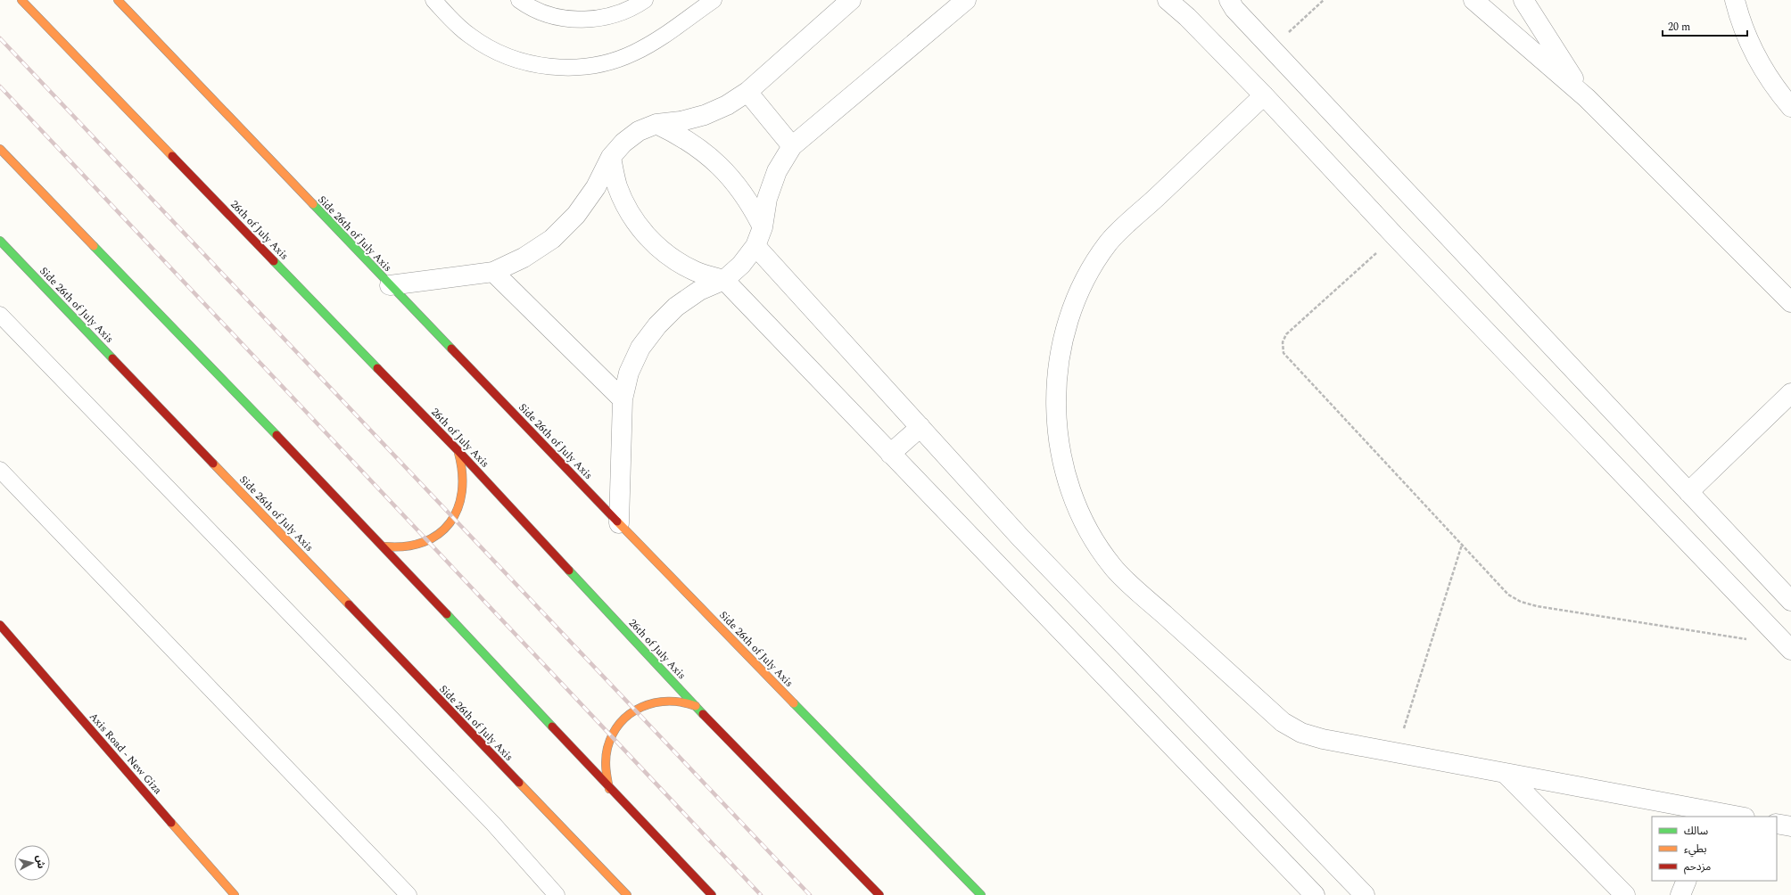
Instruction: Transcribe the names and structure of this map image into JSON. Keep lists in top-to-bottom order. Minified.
{"streets":{"main road":["26th of July Axis","Side 26th of July Axis","Axis Road - New Giza"]},"legend":["سالك","بطيء","مزدحم"],"scale_bar":"20 m","north":"right"}
